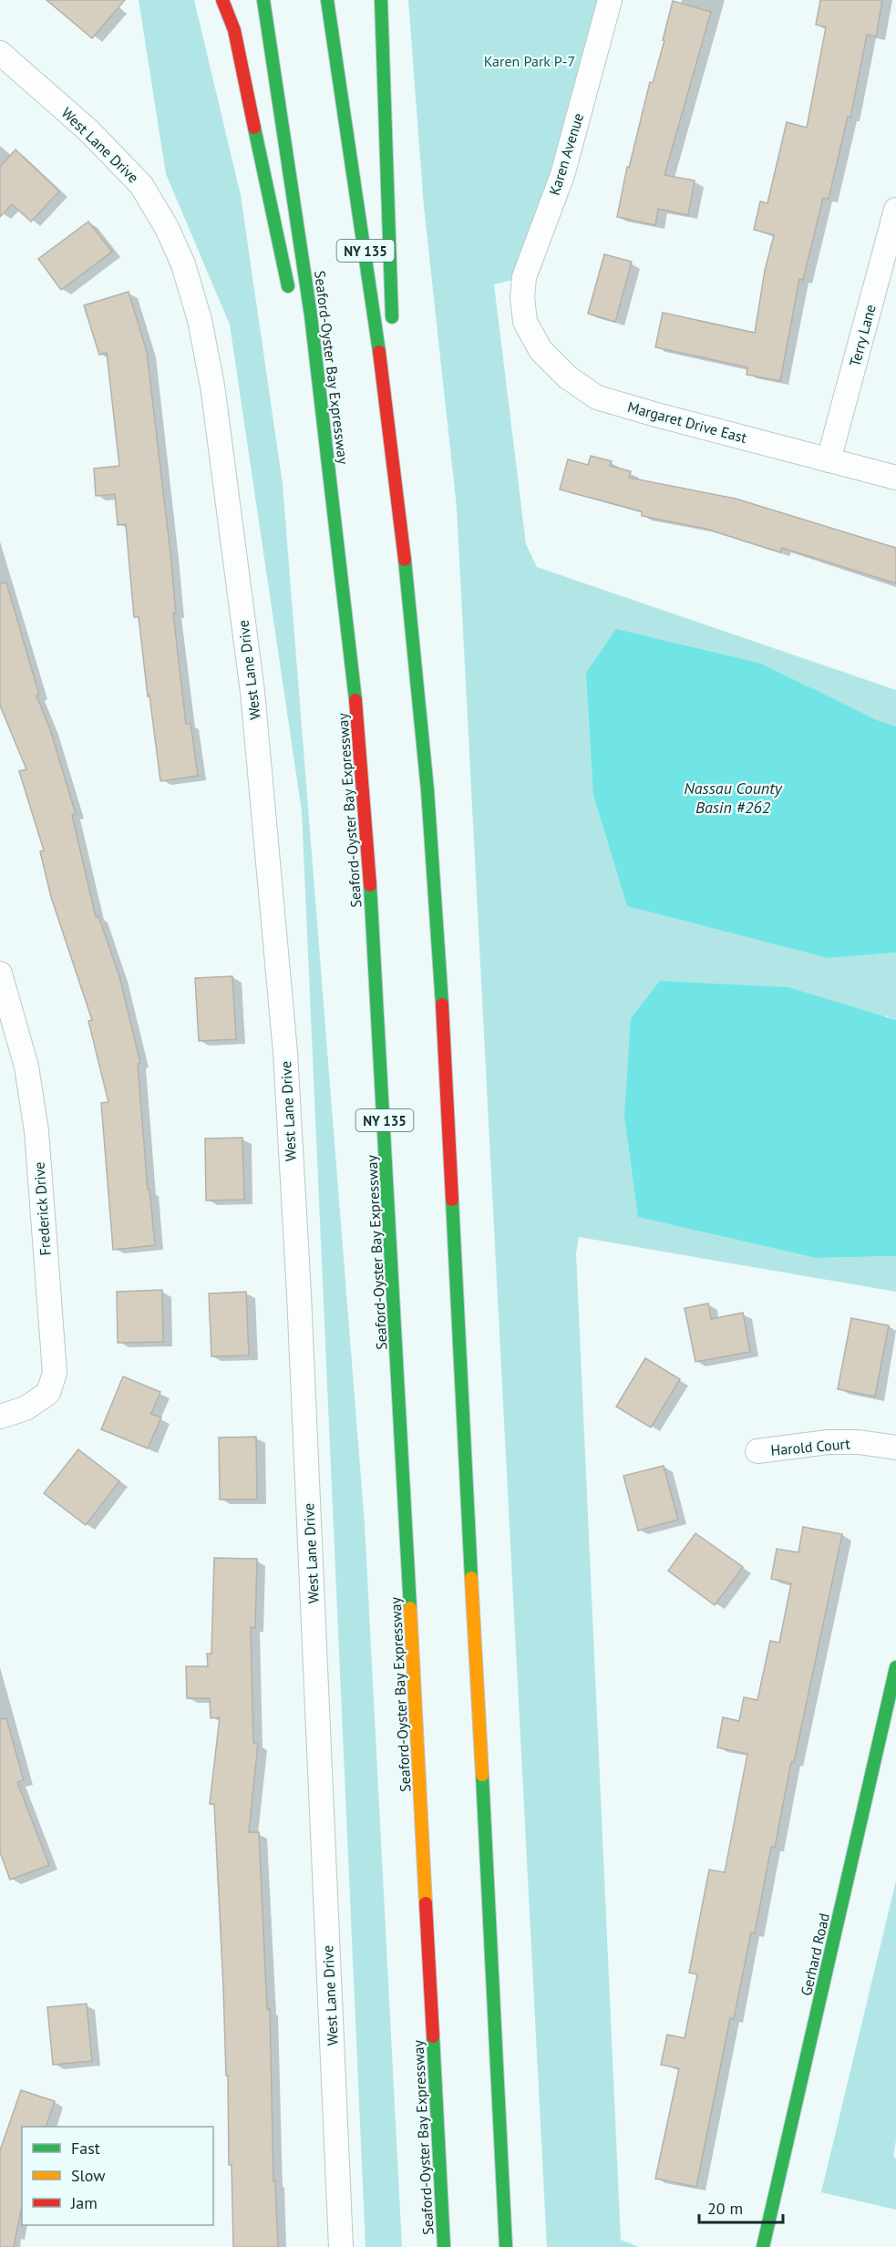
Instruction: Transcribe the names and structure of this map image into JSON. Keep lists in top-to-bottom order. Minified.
{"streets":{"main road":["NY 135","Seaford-Oyster Bay Expressway","Gerhard Road"],"street":["West Lane Drive","Karen Avenue","Terry Lane","Margaret Drive East","Frederick Drive","Harold Court"]},"crossings":[["Karen Avenue","Margaret Drive East"],["Terry Lane","Margaret Drive East"]],"water":["Nassau County Basin #262"],"parks":["Karen Park P-7"],"legend":["Fast","Slow","Jam"],"scale_bar":"20 m"}
